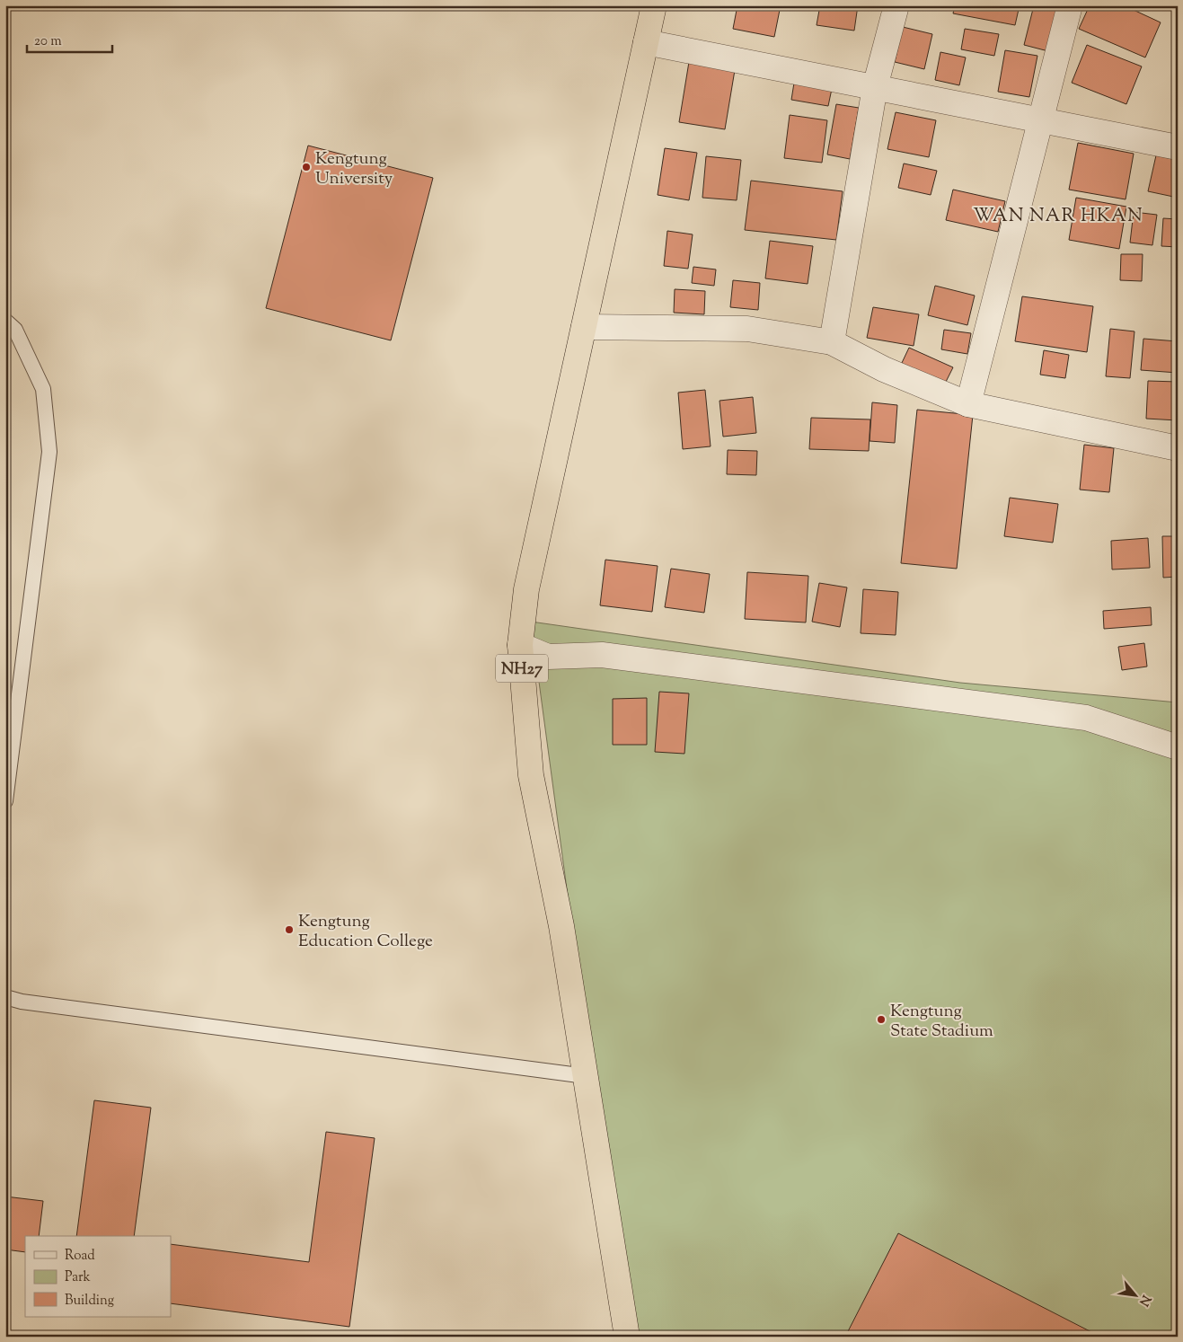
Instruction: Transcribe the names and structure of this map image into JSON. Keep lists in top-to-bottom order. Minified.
{"streets":{"highway":["NH27"]},"districts":["WAN NAR HKAN"],"places":["Kengtung University","Kengtung Education College","Kengtung State Stadium"],"legend":["Road","Park","Building"],"scale_bar":"20 m","north":"bottom right"}
